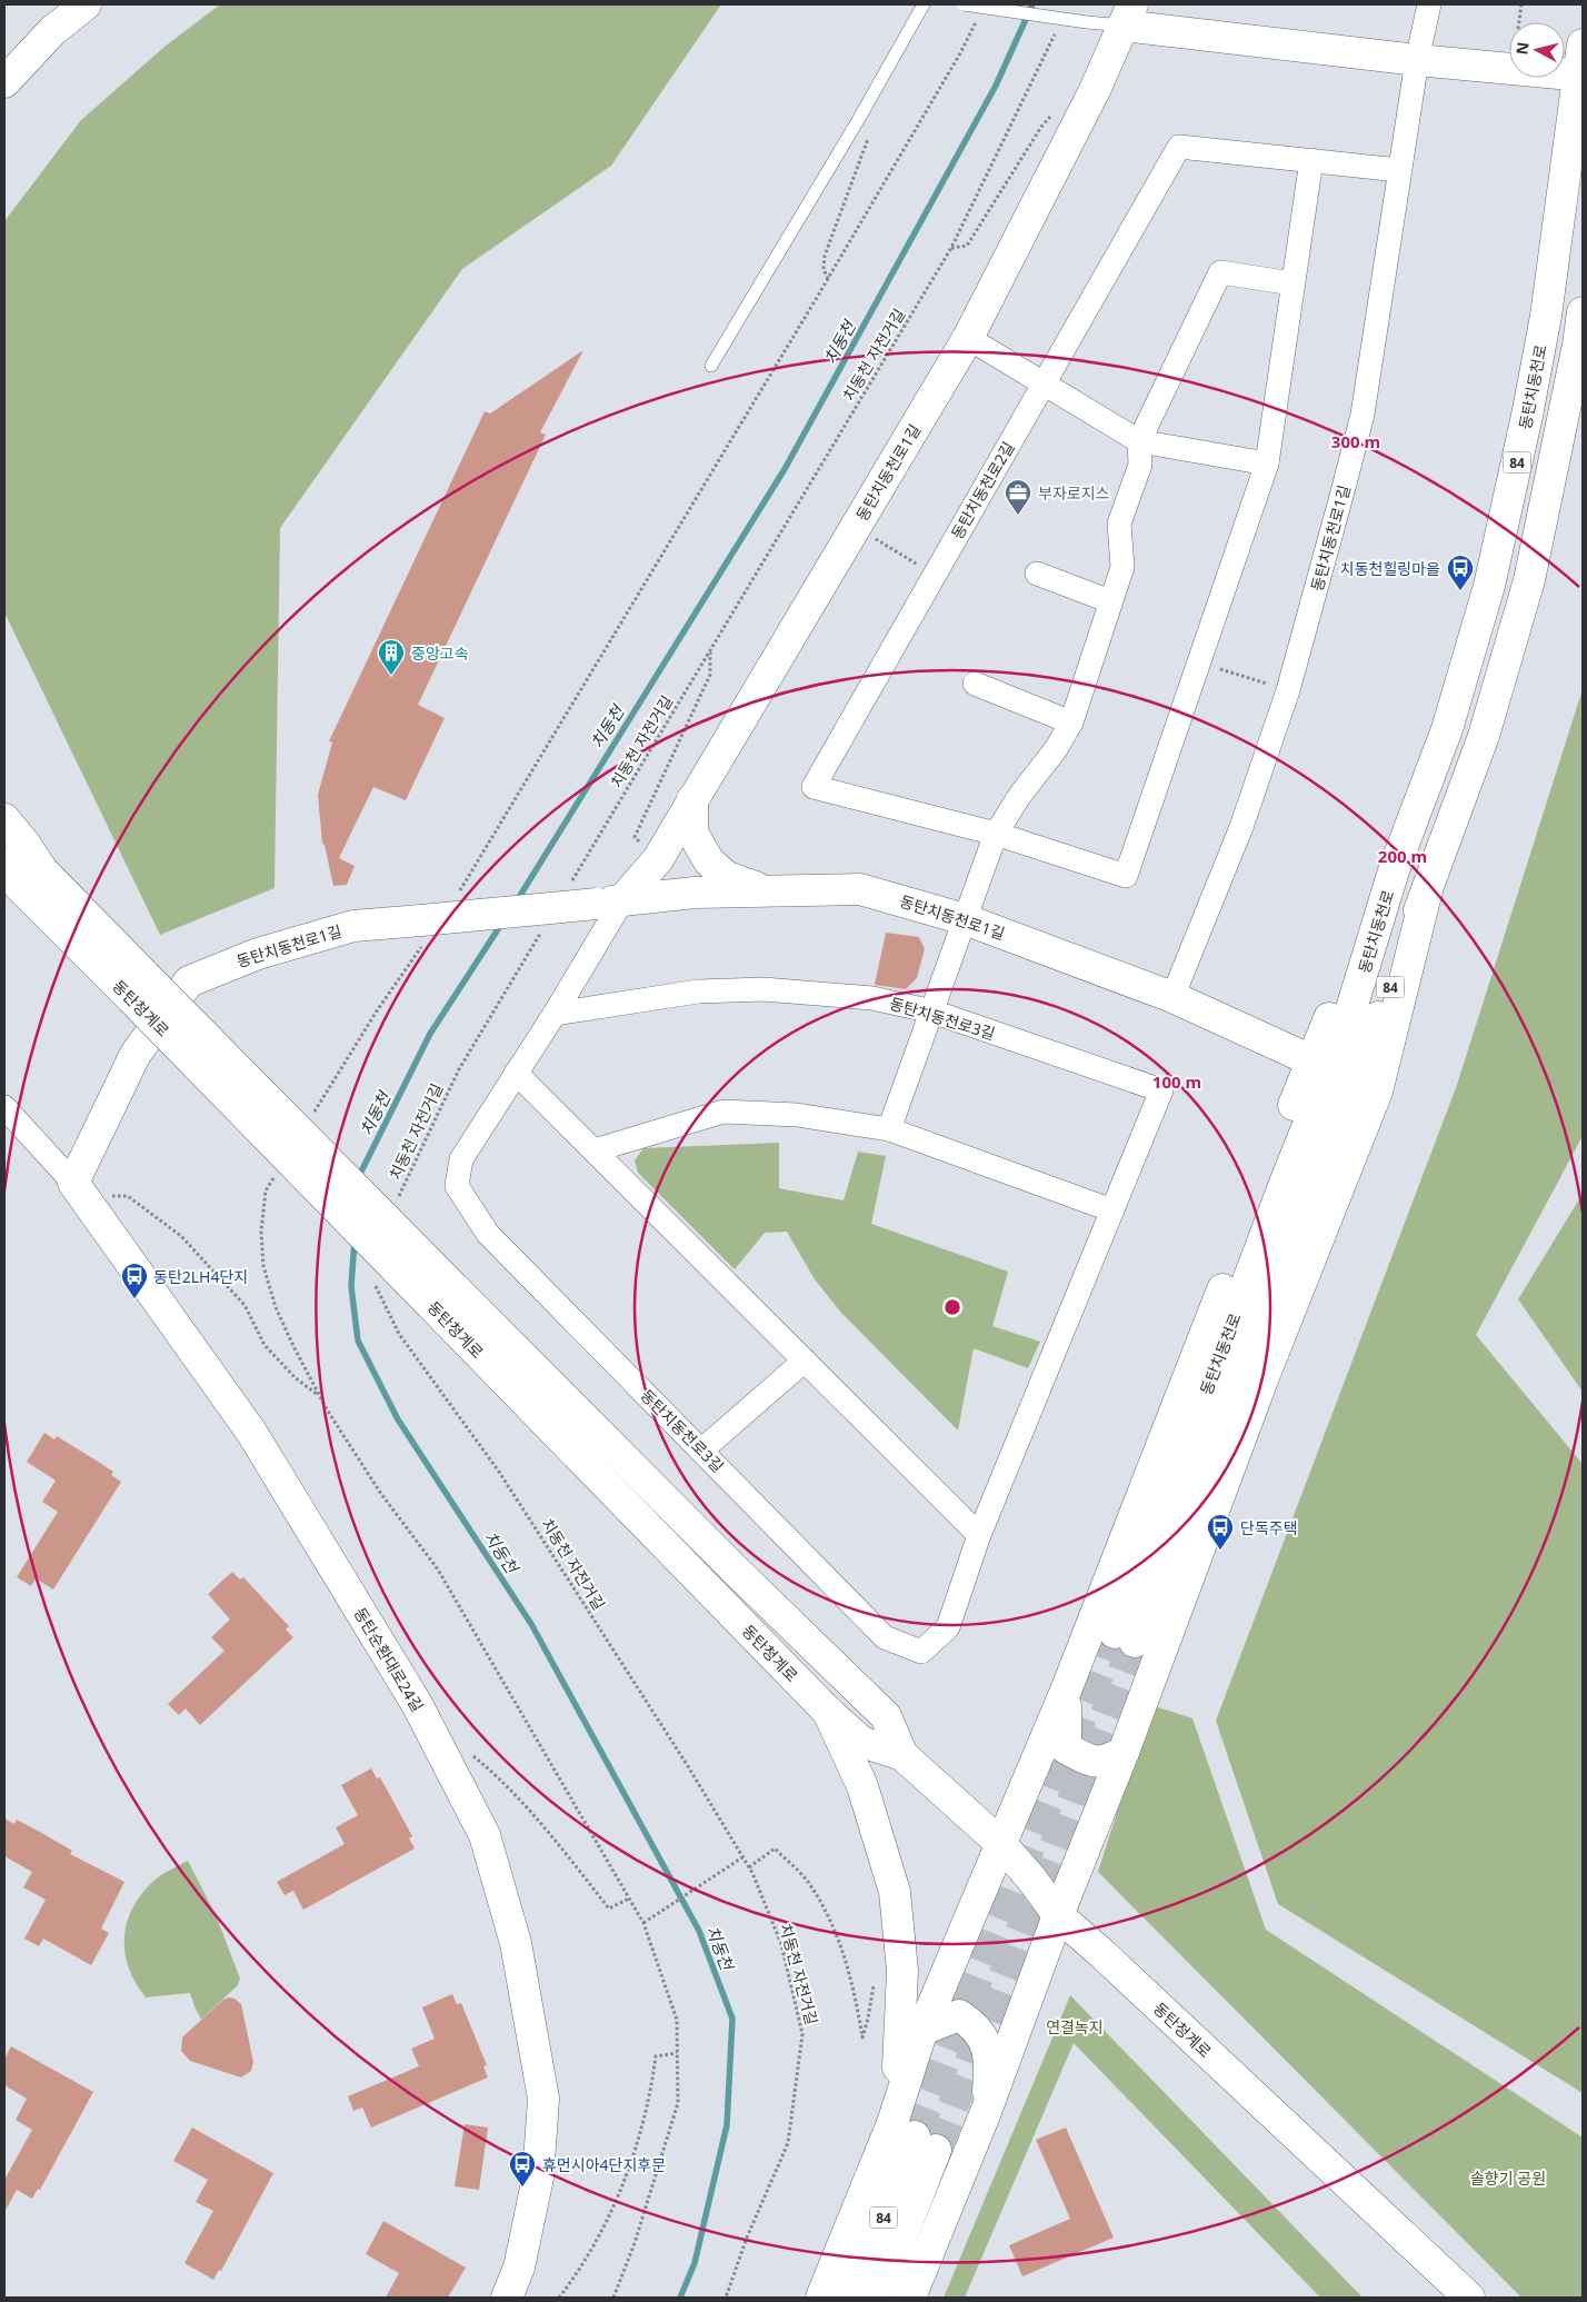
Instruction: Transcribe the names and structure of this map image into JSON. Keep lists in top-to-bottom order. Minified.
{"streets":{"main road":["동탄치동천로","84","동탄치동천로1길","동탄청계로","동탄순환대로24길"],"street":["동탄치동천로2길","동탄치동천로3길"],"path":["치동천 자전거길"]},"crossings":[["동탄치동천로1길","동탄치동천로2길"],["동탄치동천로1길","동탄치동천로3길"],["동탄치동천로1길","동탄순환대로24길"]],"water":["치동천"],"parks":["연결녹지","솔향기 공원"],"places":{"office":["부자로지스"],"bus stop":["치동천힐링마을","동탄2LH4단지","단독주택","휴먼시아4단지후문"],"building":["중앙고속"]},"north":"left","rings":["300 m","200 m","100 m"]}
